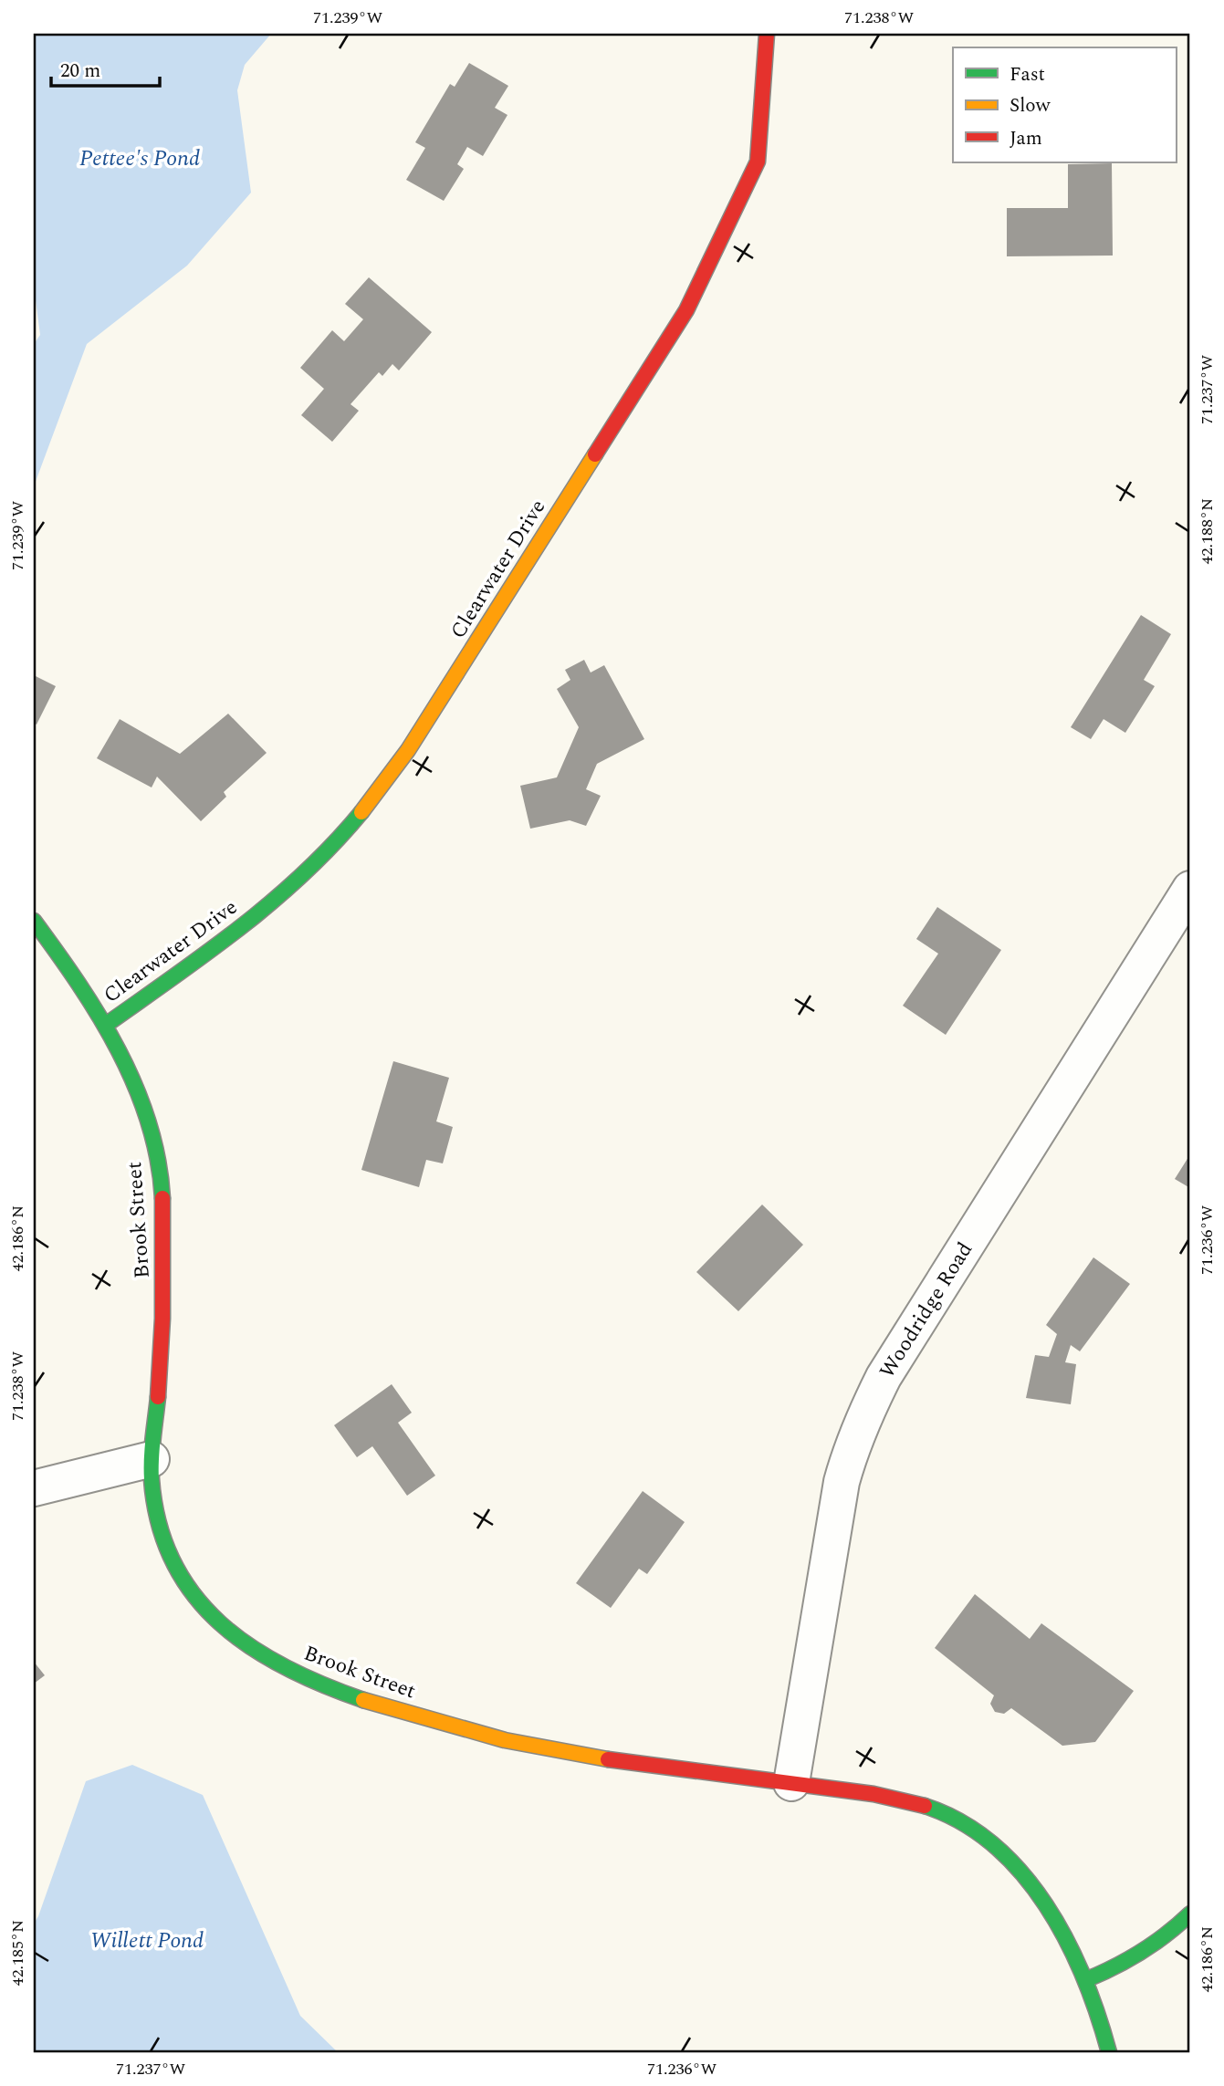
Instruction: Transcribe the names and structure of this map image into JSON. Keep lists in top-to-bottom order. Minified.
{"streets":{"street":["Clearwater Drive","Brook Street","Woodridge Road"]},"crossings":[["Clearwater Drive","Brook Street"],["Brook Street","Woodridge Road"]],"water":["Pettee's Pond","Willett Pond"],"legend":["Fast","Slow","Jam"],"scale_bar":"20 m","coordinates":["71.239°W","71.238°W","71.237°W","42.188°N","42.186°N","71.236°W","42.185°N"]}
